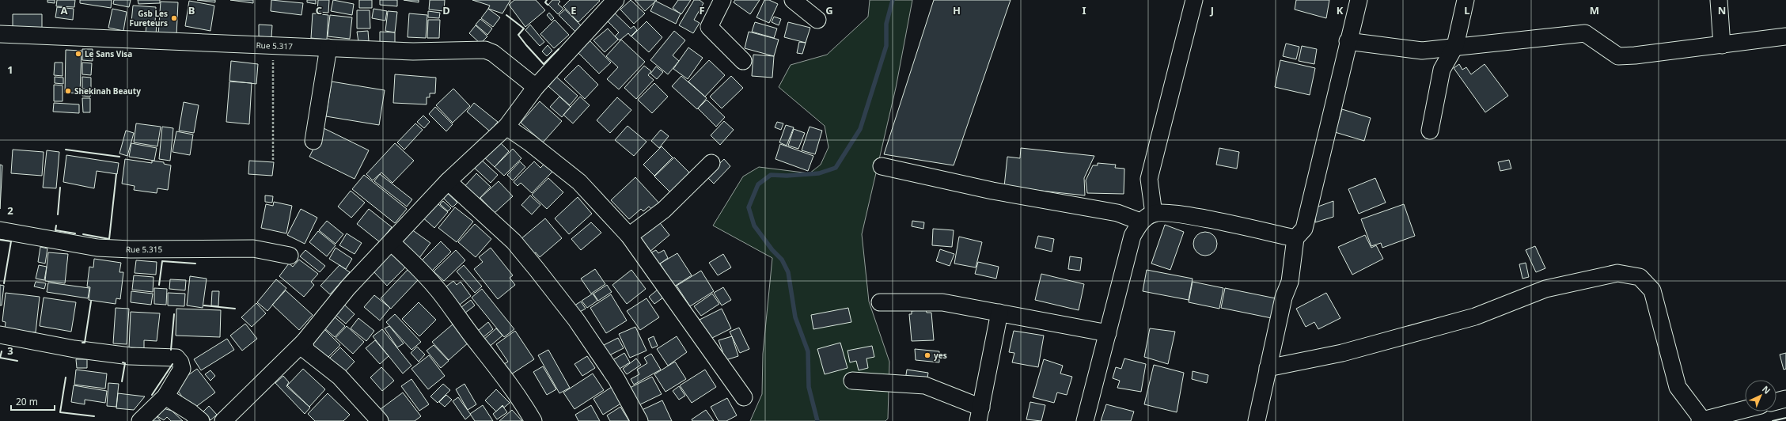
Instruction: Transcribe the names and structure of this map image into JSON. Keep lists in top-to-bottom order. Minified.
{"streets":{"street":["Rue 5.317","Rue 5.315"]},"places":["Gsb Les Fureteurs","Le Sans Visa","Shekinah Beauty","yes"],"scale_bar":"20 m","north":"top right","grid":{"columns":["A","B","C","D","E","F","G","H","I","J","K","L","M","N"],"rows":["1","2","3"]}}
